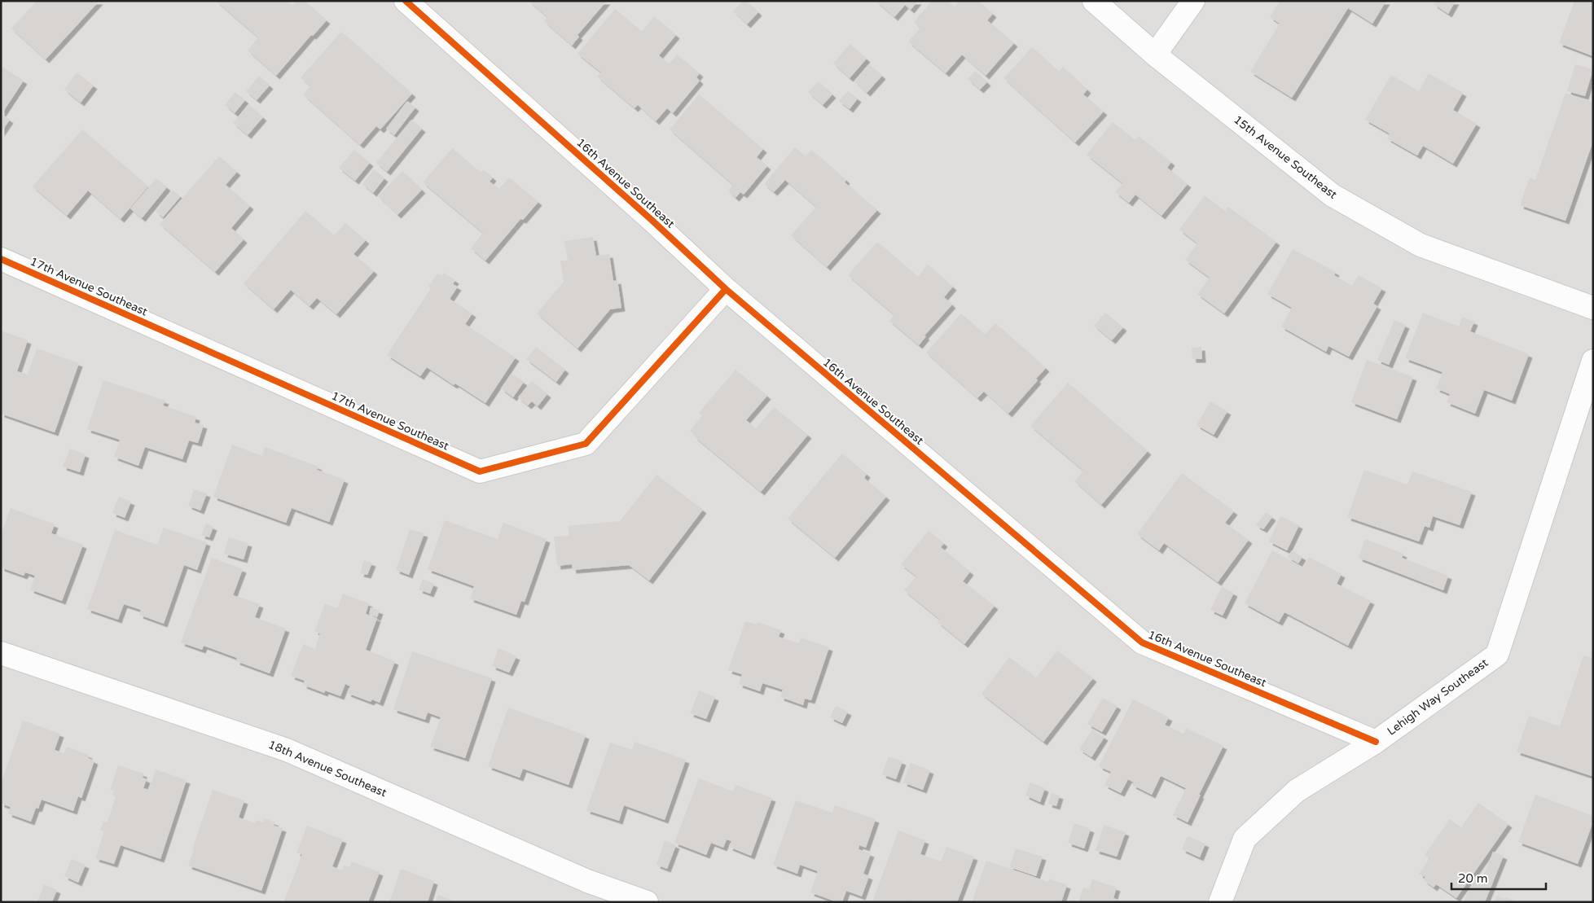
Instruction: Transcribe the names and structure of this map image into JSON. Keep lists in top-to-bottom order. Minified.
{"streets":{"street":["15th Avenue Southeast","16th Avenue Southeast","17th Avenue Southeast","Lehigh Way Southeast","18th Avenue Southeast"]},"crossings":[["16th Avenue Southeast","17th Avenue Southeast"],["16th Avenue Southeast","Lehigh Way Southeast"]],"scale_bar":"20 m"}
